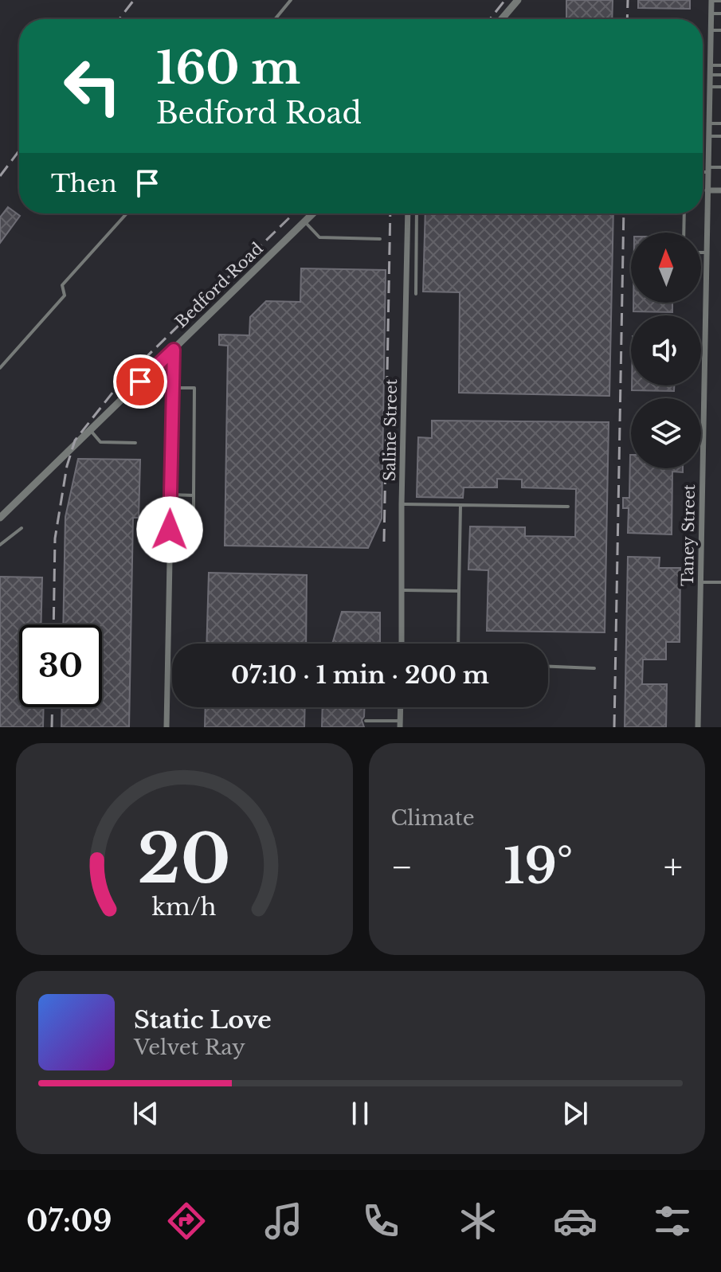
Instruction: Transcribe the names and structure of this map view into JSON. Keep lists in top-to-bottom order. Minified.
{"streets":{"street":["Bedford Road","Saline Street","Taney Street"]},"north":"top","page":{"turn":["160 m","Bedford Road"],"then":"Then","limit":"30","trip":"07:10 · 1 min · 200 m","tile":"Climate","heat":["−","19°","+"],"song":["Static Love","Velvet Ray"],"tabs":"07:09","gauge":["20","km/h"]}}
